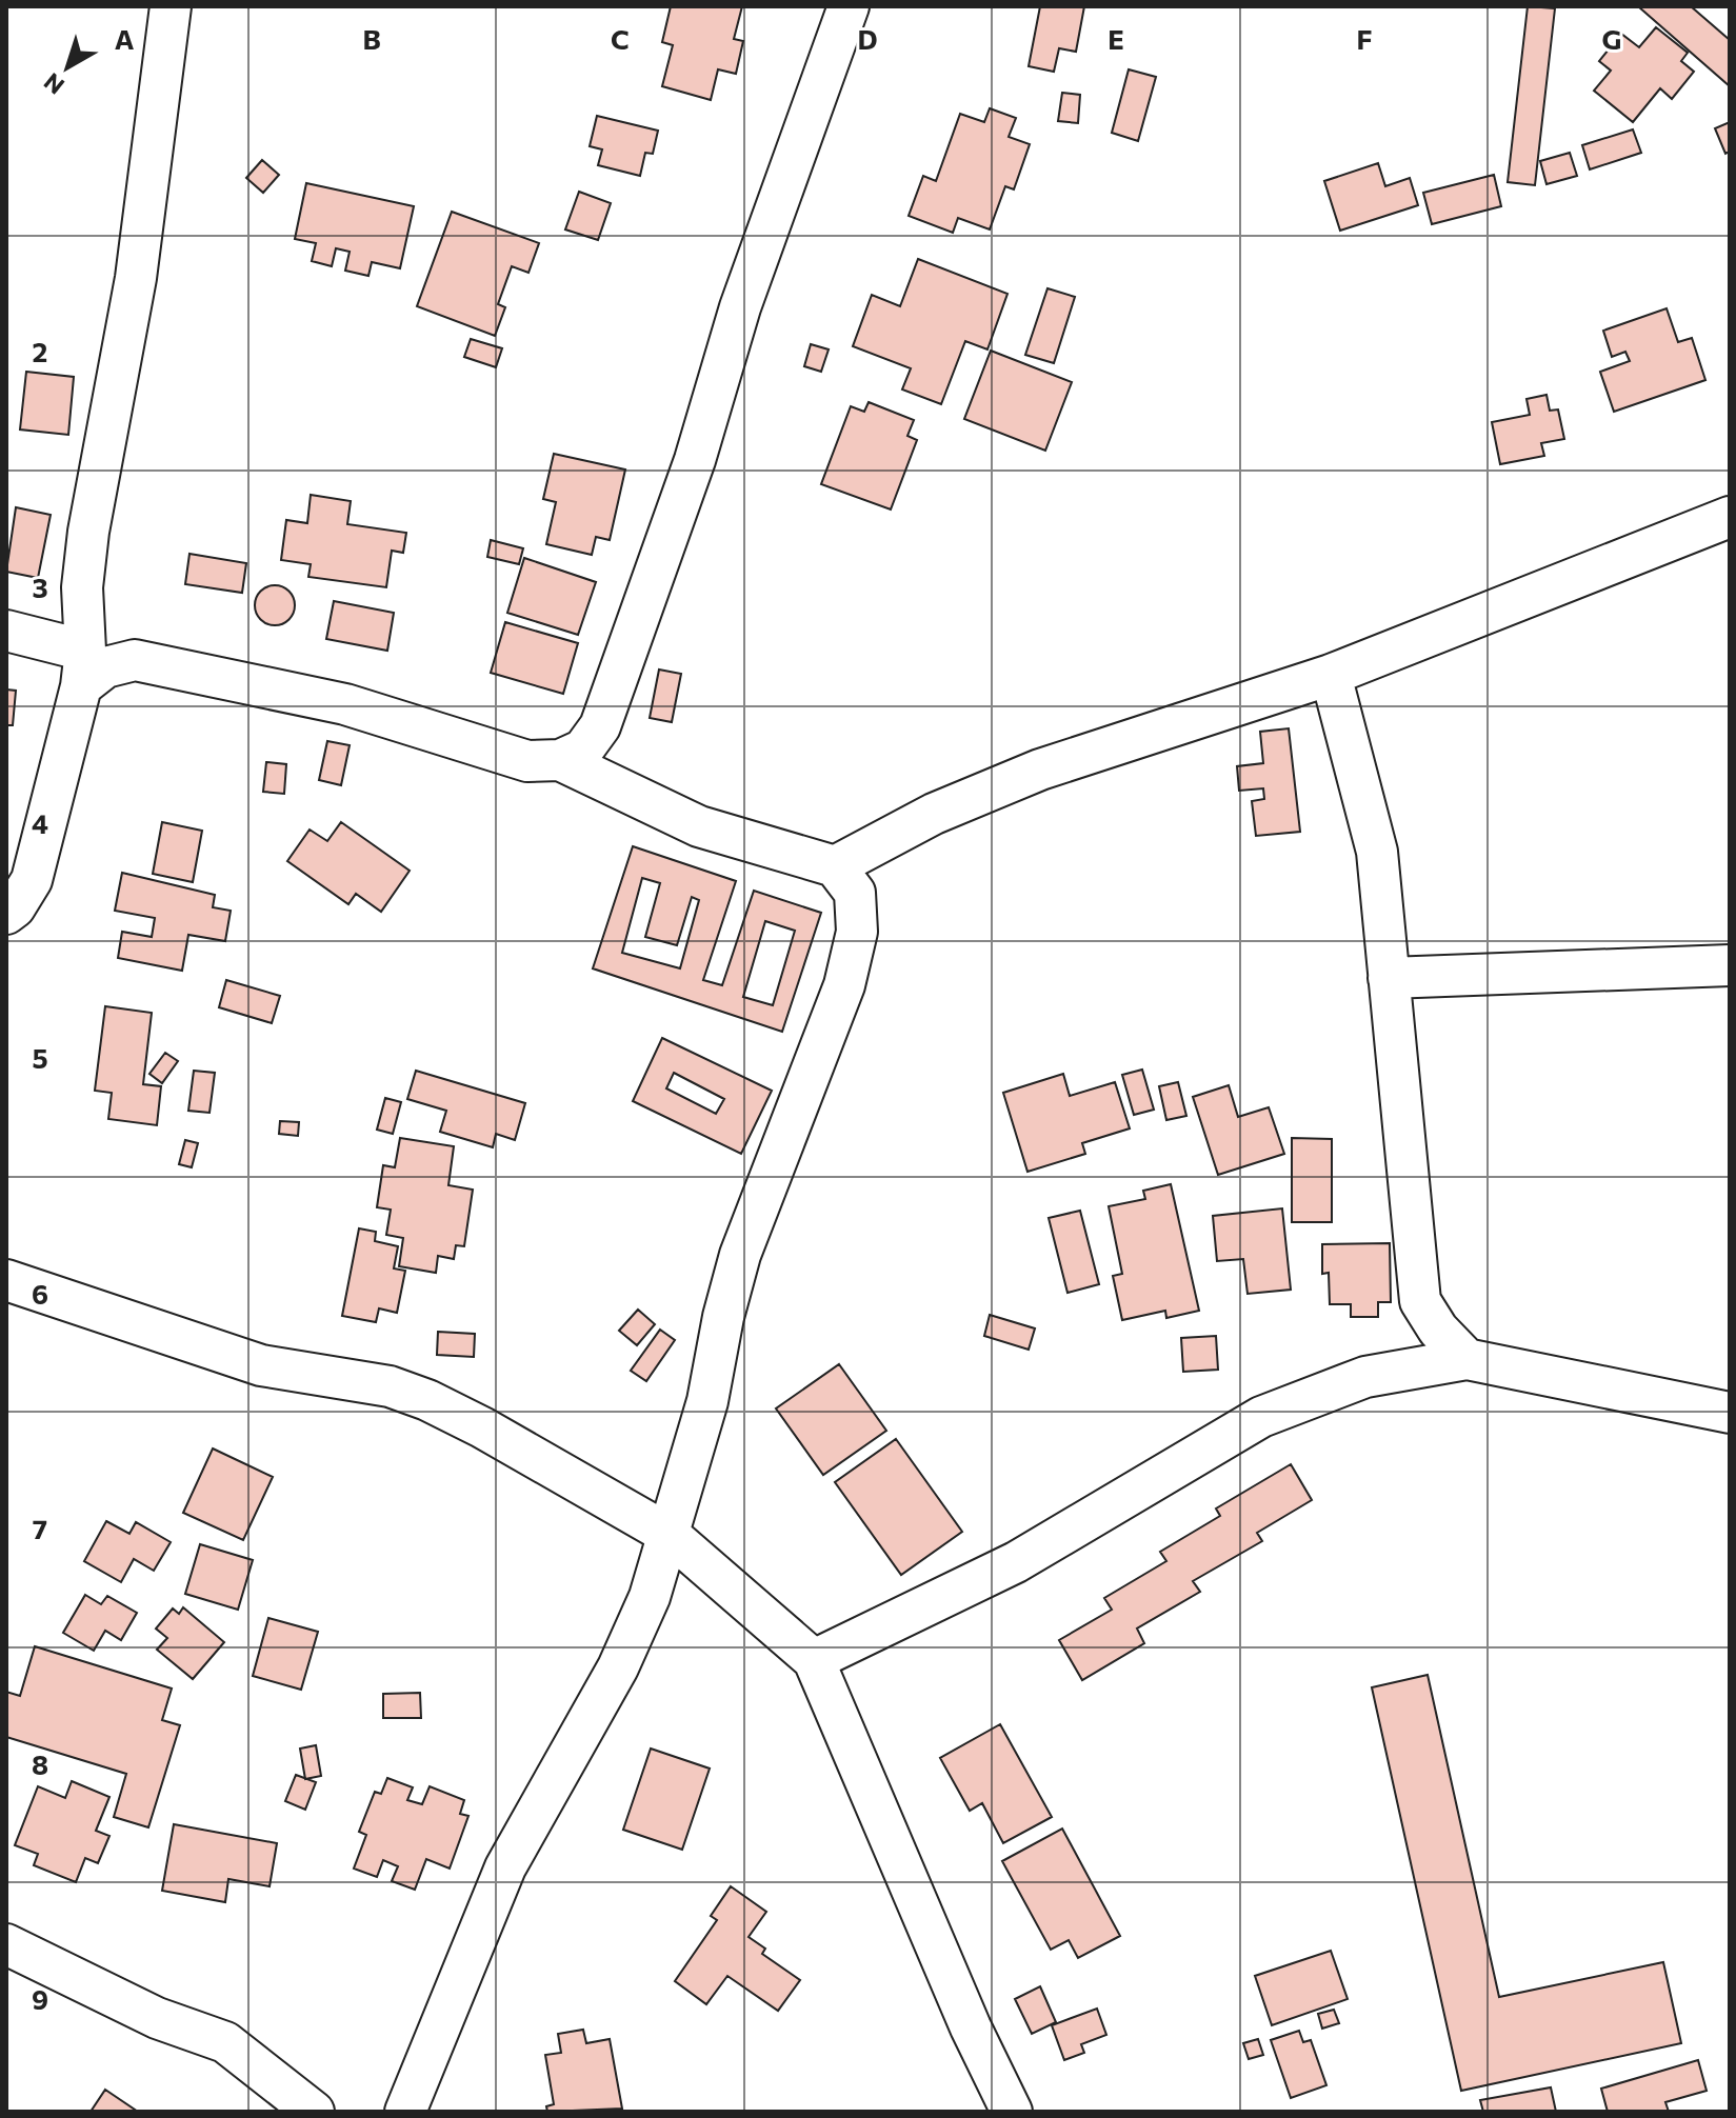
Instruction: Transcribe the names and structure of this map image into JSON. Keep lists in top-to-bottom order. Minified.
{"north":"bottom left","grid":{"columns":["A","B","C","D","E","F","G"],"rows":["2","3","4","5","6","7","8","9"]}}
